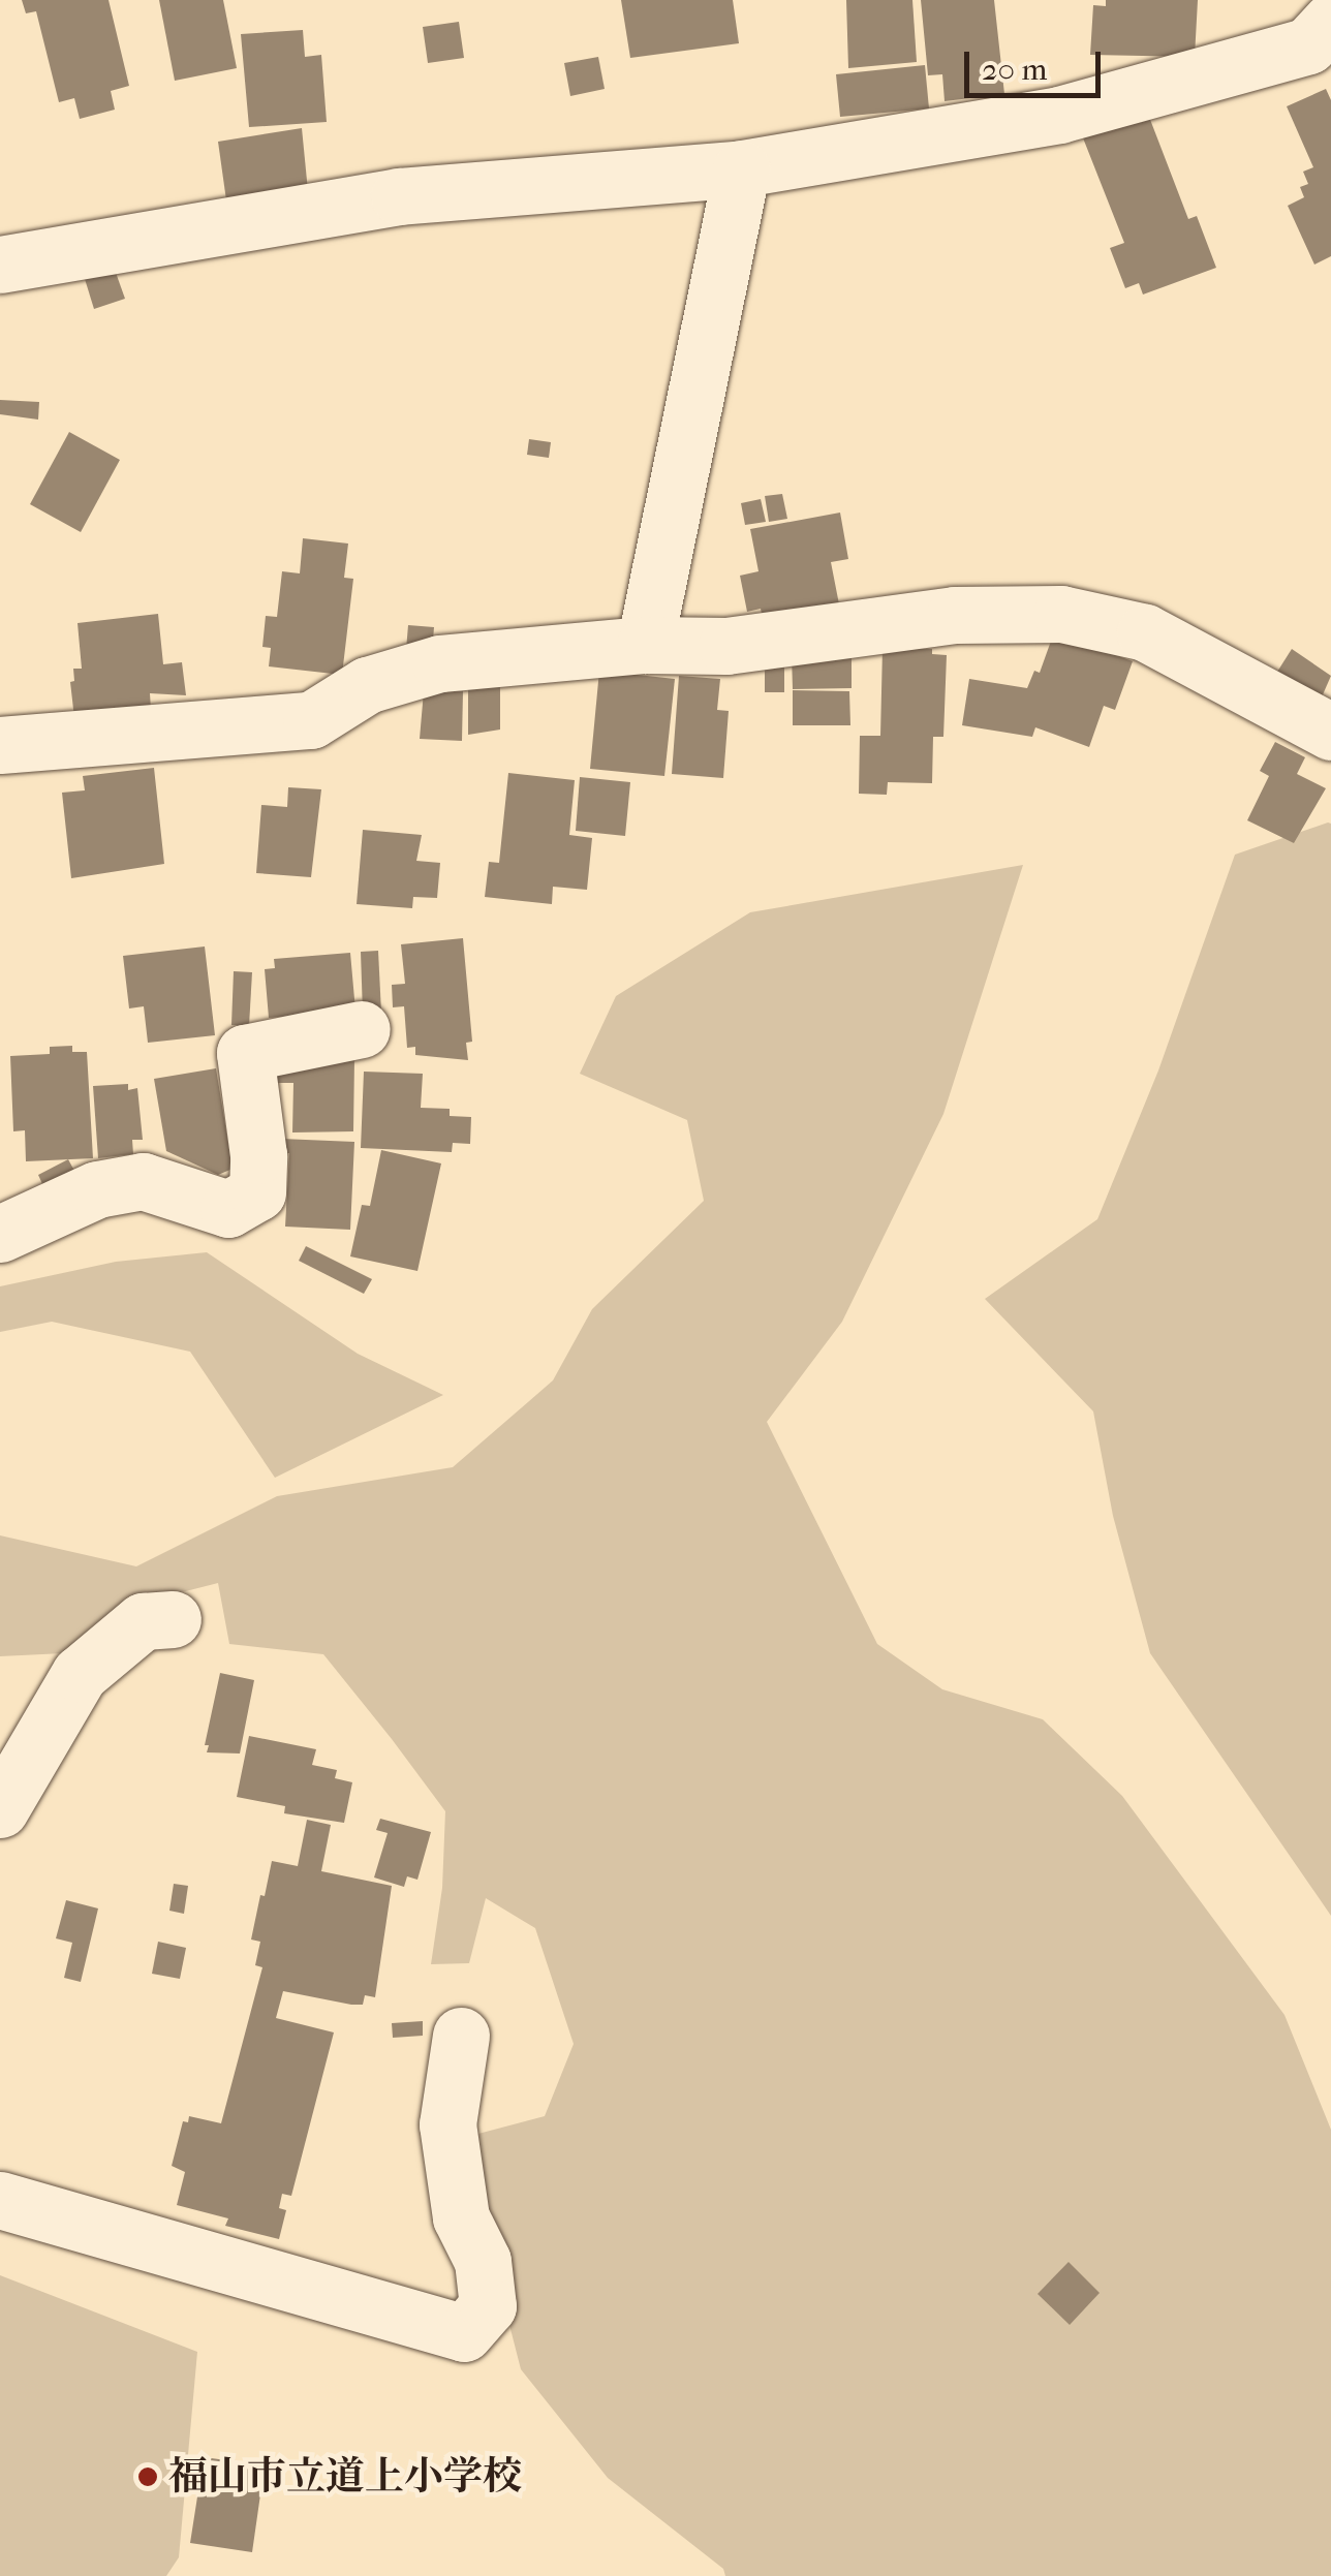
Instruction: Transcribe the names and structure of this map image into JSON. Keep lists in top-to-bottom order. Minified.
{"places":["福山市立道上小学校"],"scale_bar":"20 m"}
